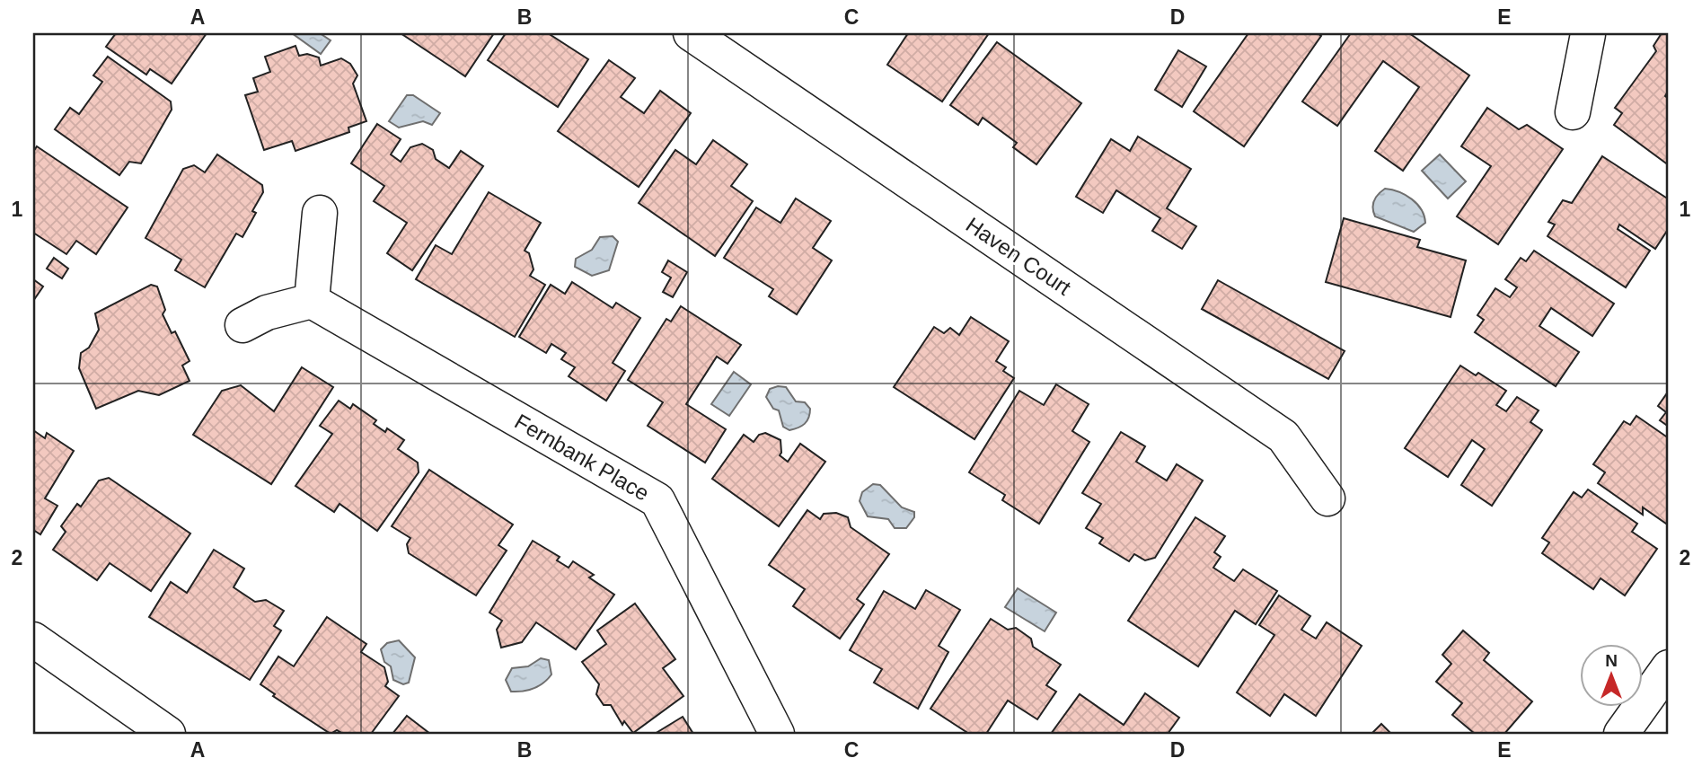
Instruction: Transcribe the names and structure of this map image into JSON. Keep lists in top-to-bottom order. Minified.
{"streets":{"street":["Haven Court","Fernbank Place"]},"north":"top","grid":{"columns":["A","B","C","D","E"],"rows":["1","2"]}}
